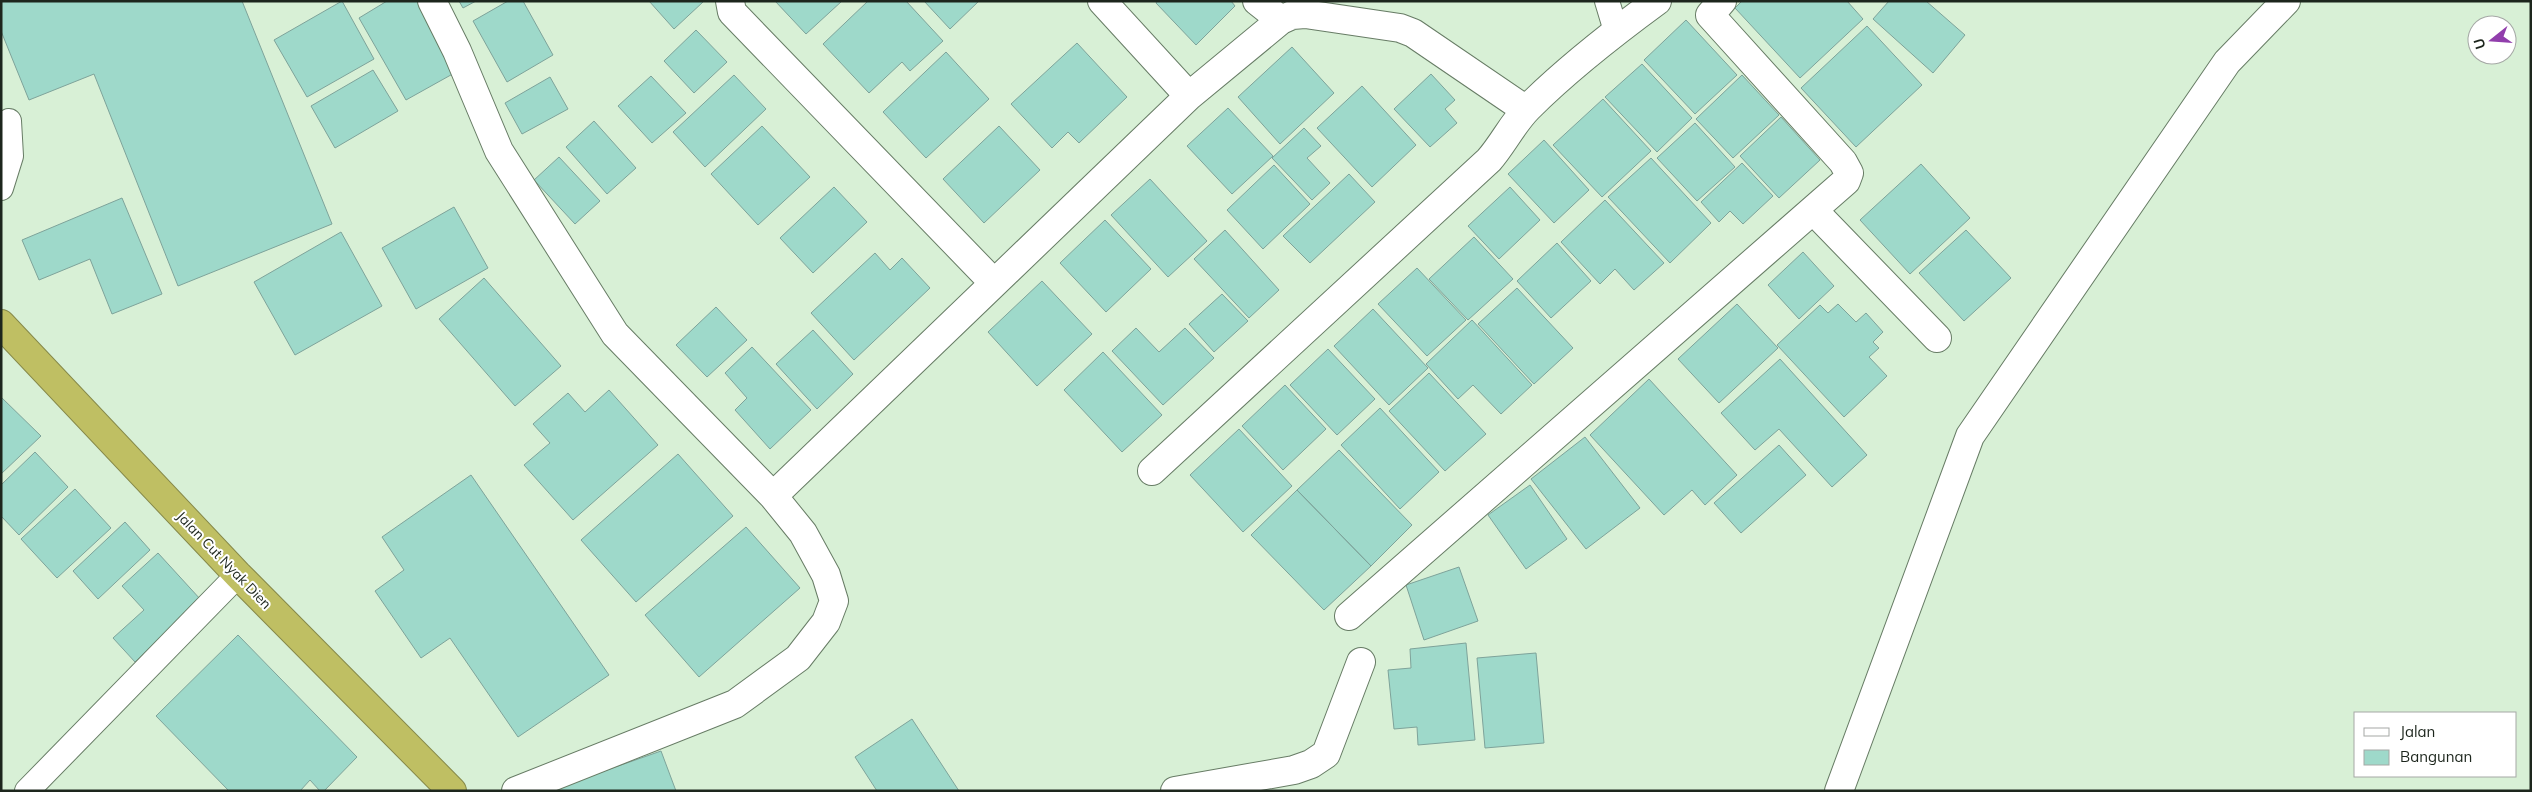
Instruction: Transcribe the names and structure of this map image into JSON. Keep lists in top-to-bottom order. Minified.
{"streets":{"highway":["Jalan Cut Nyak Dien"]},"legend":["Jalan","Bangunan"],"north":"left"}
